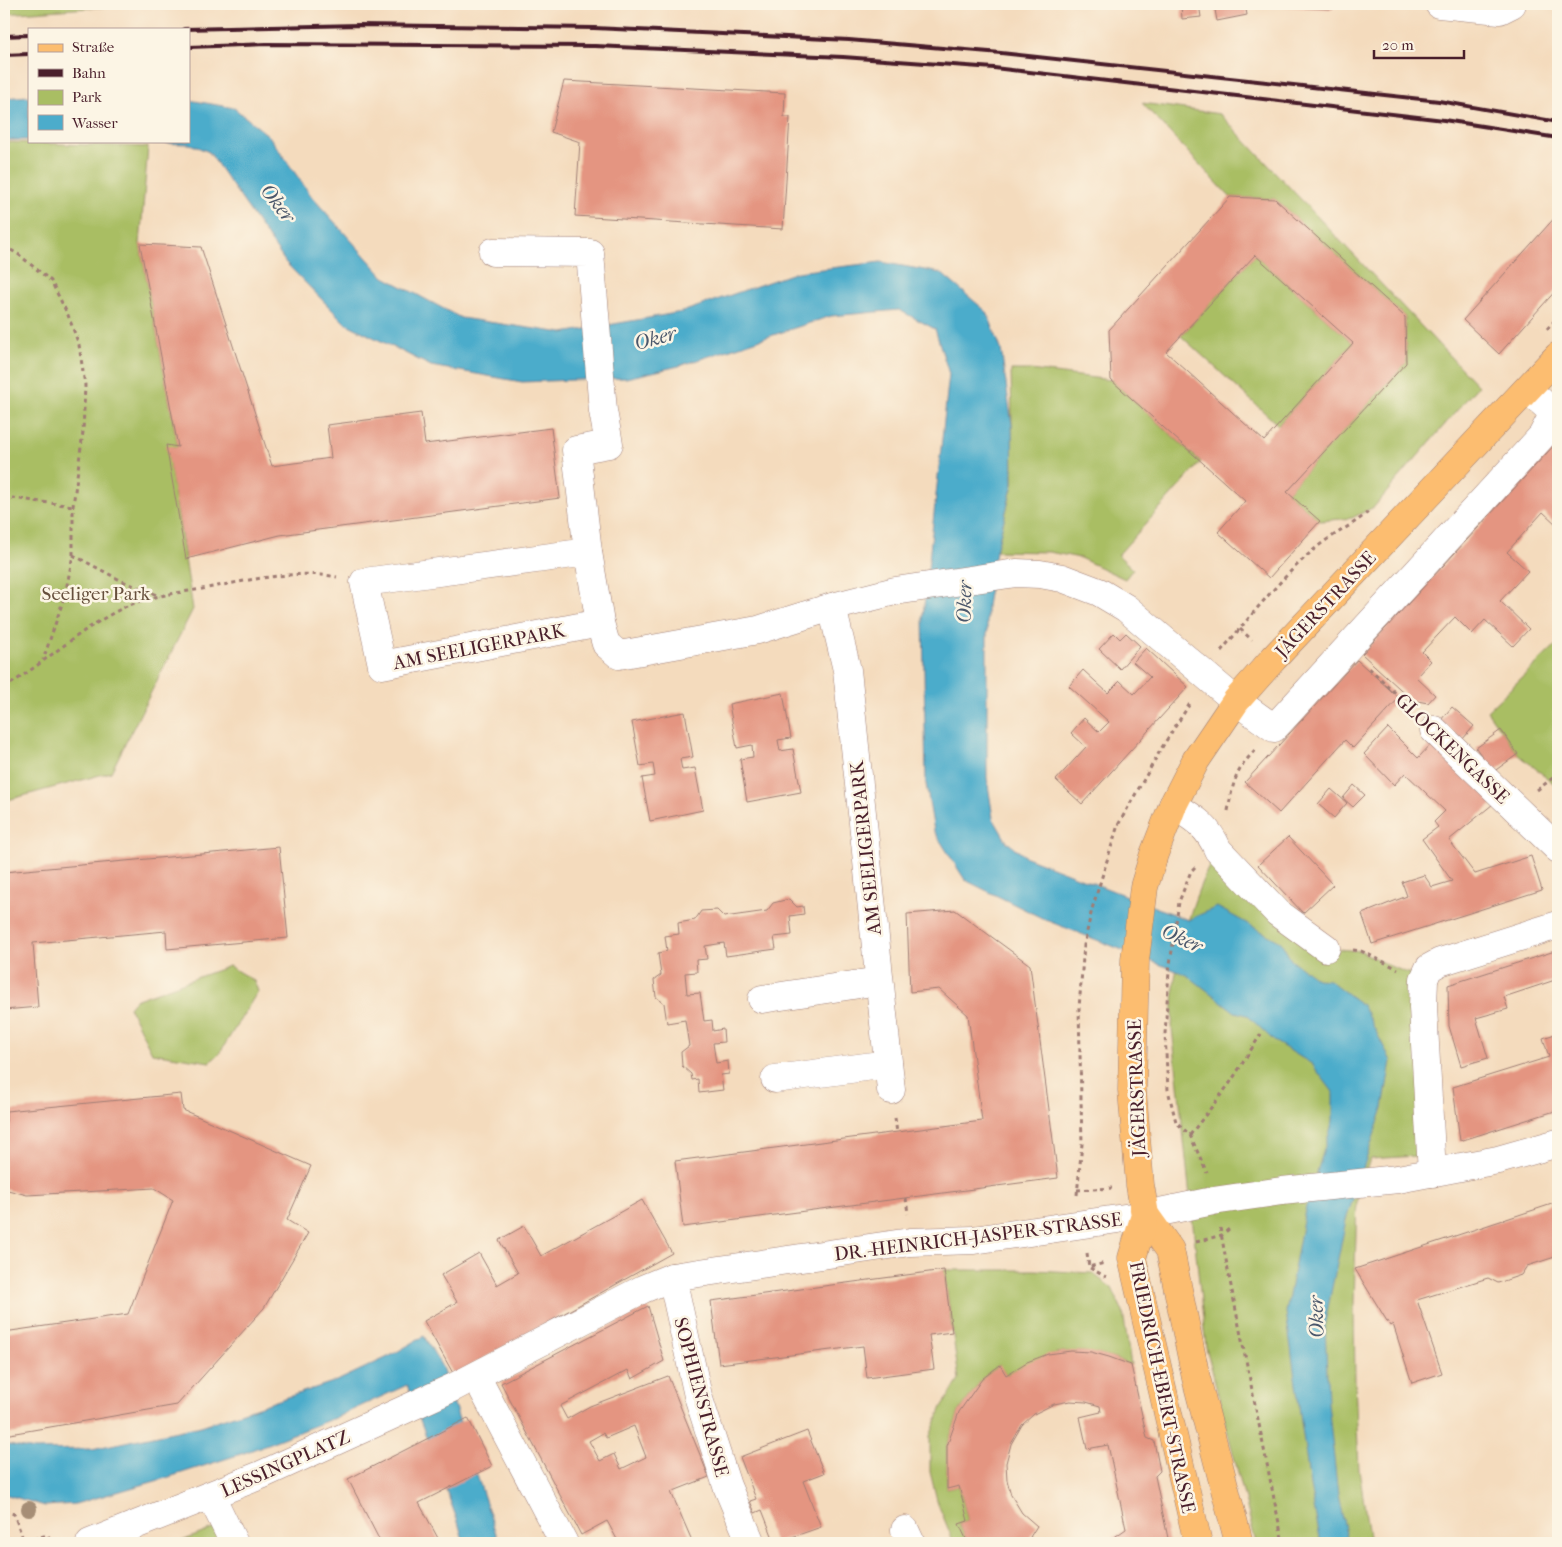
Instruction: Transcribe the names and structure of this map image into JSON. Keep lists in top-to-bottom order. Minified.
{"streets":{"main road":["JÄGERSTRASSE","FRIEDRICH-EBERT-STRASSE"],"street":["AM SEELIGERPARK","GLOCKENGASSE","DR.-HEINRICH-JASPER-STRASSE","SOPHIENSTRASSE","LESSINGPLATZ"]},"crossings":[["JÄGERSTRASSE","DR.-HEINRICH-JASPER-STRASSE"],["JÄGERSTRASSE","FRIEDRICH-EBERT-STRASSE"],["DR.-HEINRICH-JASPER-STRASSE","FRIEDRICH-EBERT-STRASSE"],["DR.-HEINRICH-JASPER-STRASSE","SOPHIENSTRASSE"],["DR.-HEINRICH-JASPER-STRASSE","LESSINGPLATZ"]],"water":["Oker"],"parks":["Seeliger Park"],"legend":["Straße","Bahn","Park","Wasser"],"scale_bar":"20 m"}
